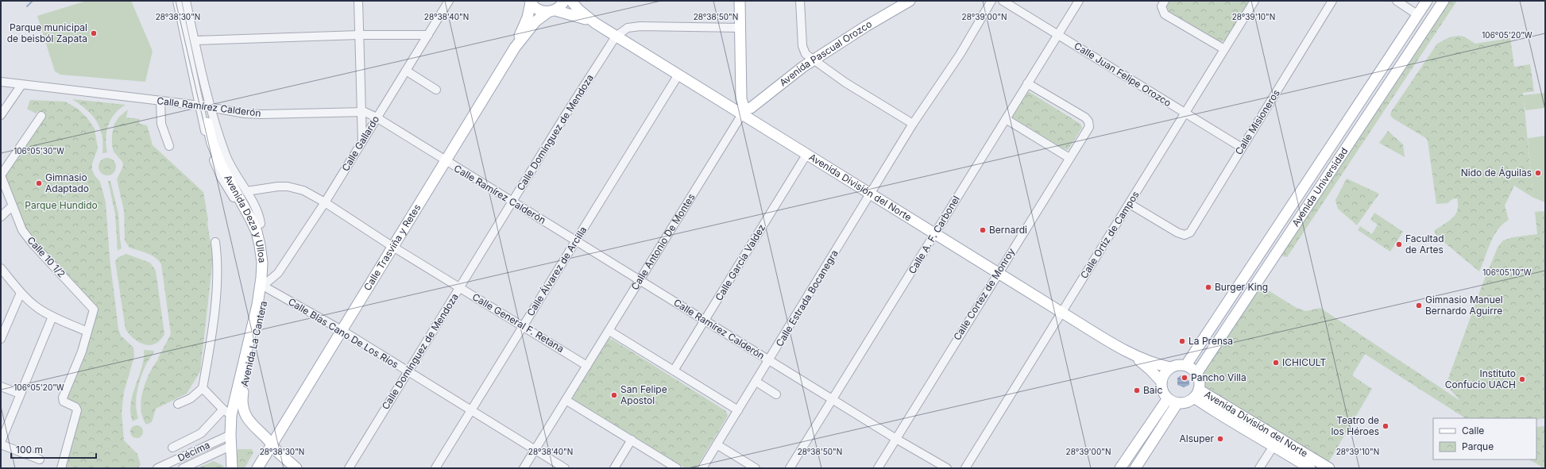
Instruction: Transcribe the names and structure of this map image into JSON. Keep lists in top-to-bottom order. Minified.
{"streets":{"main road":["Avenida Pascual Orozco","Avenida División del Norte","Avenida Universidad","Avenida Deza y Ulloa","Calle Trasviña y Retes","Avenida La Cantera"],"street":["Calle Juan Felipe Orozco","Calle Ramírez Calderón","Calle Misioneros","Calle Domínguez de Mendoza","Calle Gallardo","Calle A. F. Carbonel","Calle Ortiz de Campos","Calle Antonio De Montes","Calle 10 1/2","Calle García Valdez","Calle Álvarez de Arcilla","Calle Cortez de Monroy","Calle Estrada Bocanegra","Calle General F. Retana","Calle Blas Cano De Los Ríos","Décima"]},"crossings":[["Avenida Pascual Orozco","Avenida División del Norte"],["Avenida Pascual Orozco","Calle Antonio De Montes"],["Calle Juan Felipe Orozco","Calle Misioneros"],["Calle Juan Felipe Orozco","Calle A. F. Carbonel"],["Calle Juan Felipe Orozco","Calle Ortiz de Campos"],["Calle Ramírez Calderón","Calle Domínguez de Mendoza"],["Calle Ramírez Calderón","Calle Gallardo"],["Calle Ramírez Calderón","Avenida Deza y Ulloa"],["Calle Ramírez Calderón","Calle A. F. Carbonel"],["Calle Ramírez Calderón","Calle Antonio De Montes"],["Calle Ramírez Calderón","Calle Trasviña y Retes"],["Calle Ramírez Calderón","Calle García Valdez"],["Calle Ramírez Calderón","Calle Álvarez de Arcilla"],["Calle Ramírez Calderón","Calle Cortez de Monroy"],["Calle Ramírez Calderón","Calle Estrada Bocanegra"],["Calle Misioneros","Calle Ortiz de Campos"],["Calle Domínguez de Mendoza","Avenida División del Norte"],["Calle Domínguez de Mendoza","Calle General F. Retana"],["Calle Domínguez de Mendoza","Calle Blas Cano De Los Ríos"],["Calle Gallardo","Avenida Deza y Ulloa"],["Calle Gallardo","Calle General F. Retana"],["Calle Gallardo","Calle Blas Cano De Los Ríos"],["Calle Gallardo","Avenida La Cantera"],["Avenida División del Norte","Avenida Universidad"],["Avenida División del Norte","Calle A. F. Carbonel"],["Avenida División del Norte","Calle Ortiz de Campos"],["Avenida División del Norte","Calle Antonio De Montes"],["Avenida División del Norte","Calle Trasviña y Retes"],["Avenida División del Norte","Calle García Valdez"],["Avenida División del Norte","Calle Álvarez de Arcilla"],["Avenida División del Norte","Calle Cortez de Monroy"],["Avenida División del Norte","Calle Estrada Bocanegra"],["Avenida Deza y Ulloa","Calle General F. Retana"],["Avenida Deza y Ulloa","Calle Blas Cano De Los Ríos"],["Avenida Deza y Ulloa","Avenida La Cantera"],["Calle A. F. Carbonel","Calle Cortez de Monroy"],["Calle Antonio De Montes","Calle General F. Retana"],["Calle Antonio De Montes","Calle Blas Cano De Los Ríos"],["Calle Trasviña y Retes","Calle General F. Retana"],["Calle Trasviña y Retes","Calle Blas Cano De Los Ríos"],["Calle Álvarez de Arcilla","Calle General F. Retana"],["Calle Álvarez de Arcilla","Calle Blas Cano De Los Ríos"],["Calle Blas Cano De Los Ríos","Avenida La Cantera"]],"parks":["Parque Hundido"],"places":["Parque municipal de beisból Zapata","Nido de Águilas","Gimnasio Adaptado","Bernardi","Facultad de Artes","Burger King","Gimnasio Manuel Bernardo Aguirre","La Prensa","ICHICULT","Pancho Villa","Instituto Confucio UACH","Baic","San Felipe Apostol","Teatro de los Héroes","Alsuper"],"legend":["Calle","Parque"],"scale_bar":"100 m","coordinates":["28°38'30\"N","28°38'40\"N","28°38'50\"N","28°39'00\"N","28°39'10\"N","106°05'20\"W","106°05'30\"W","106°05'10\"W"]}
